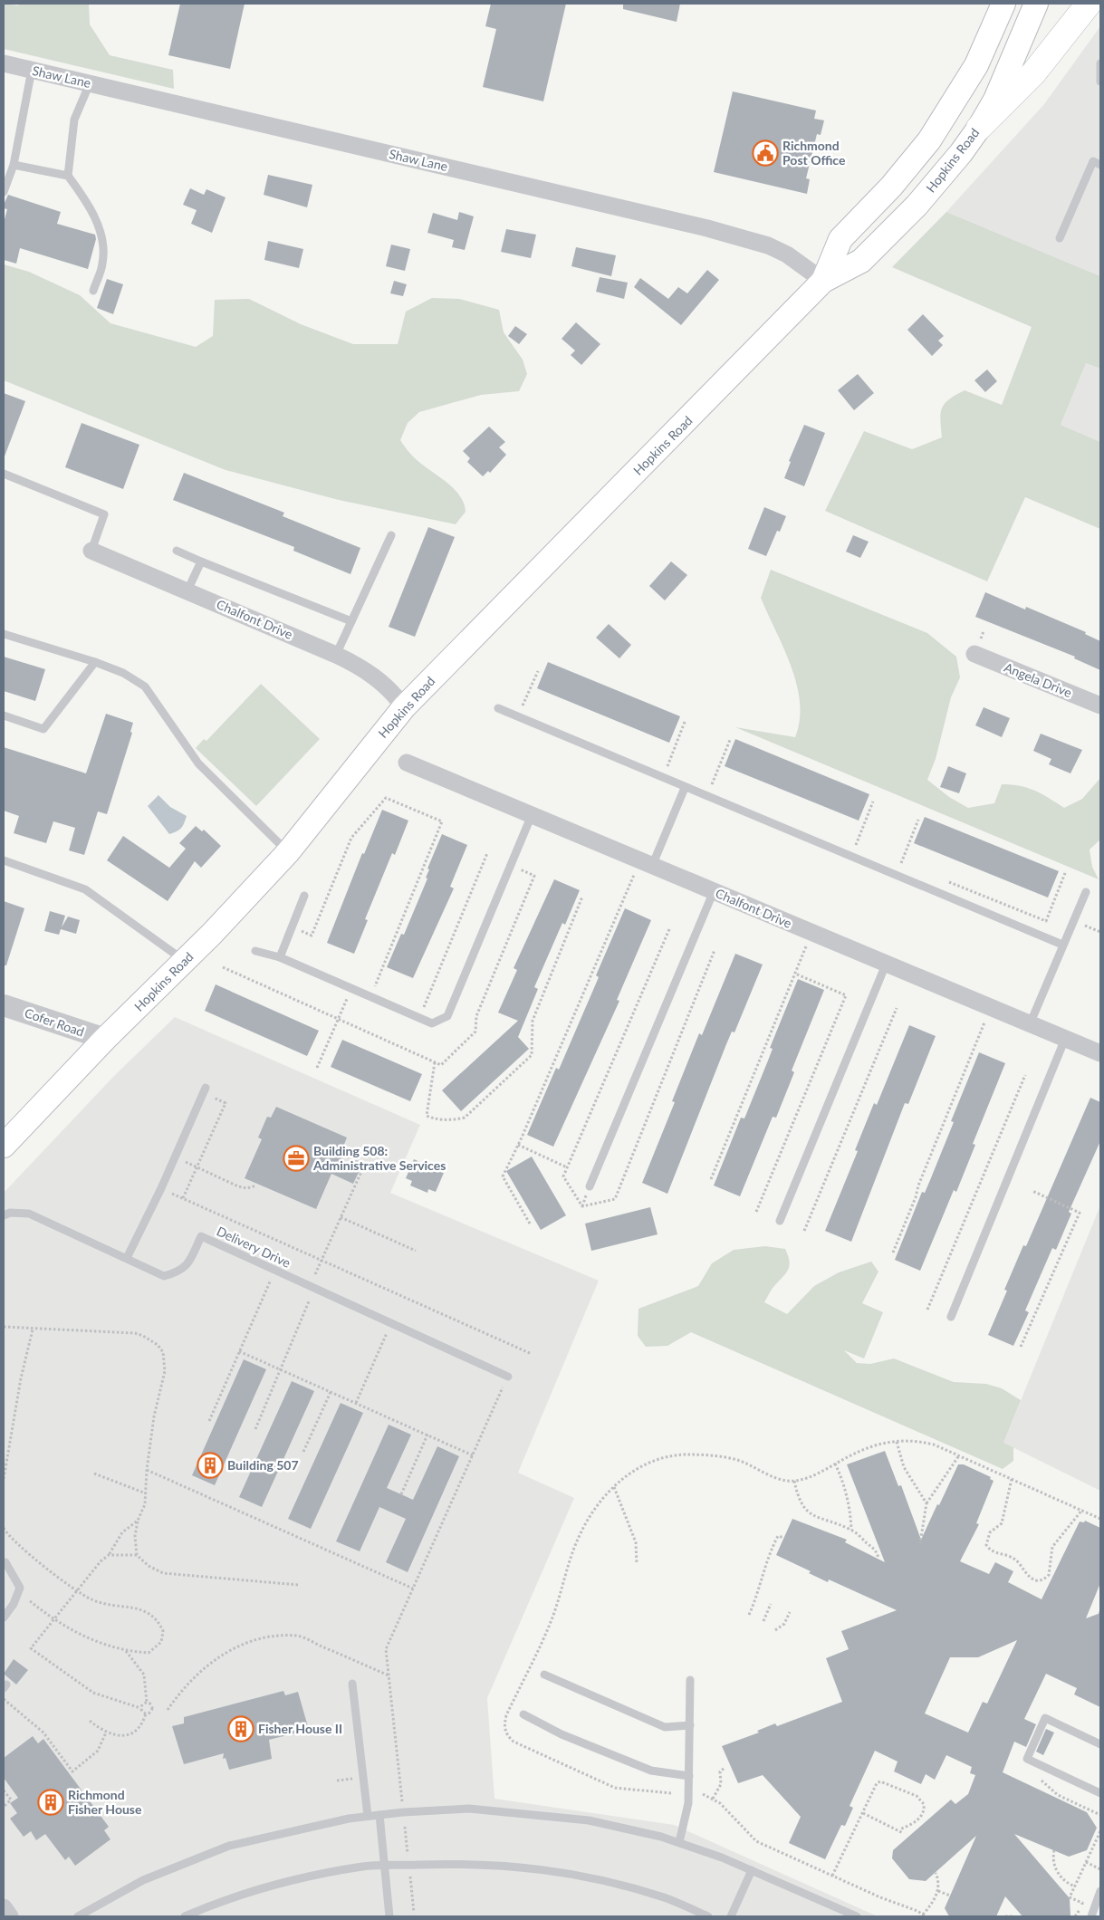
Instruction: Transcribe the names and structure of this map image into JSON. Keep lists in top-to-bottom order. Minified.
{"streets":{"main road":["Hopkins Road"],"street":["Shaw Lane","Chalfont Drive","Angela Drive","Cofer Road"],"lane":["Delivery Drive"]},"crossings":[["Shaw Lane","Hopkins Road"],["Hopkins Road","Chalfont Drive"],["Hopkins Road","Cofer Road"]],"places":{"public building":["Richmond Post Office"],"office":["Building 508: Administrative Services"],"building":["Building 507","Fisher House II","Richmond Fisher House"]}}
